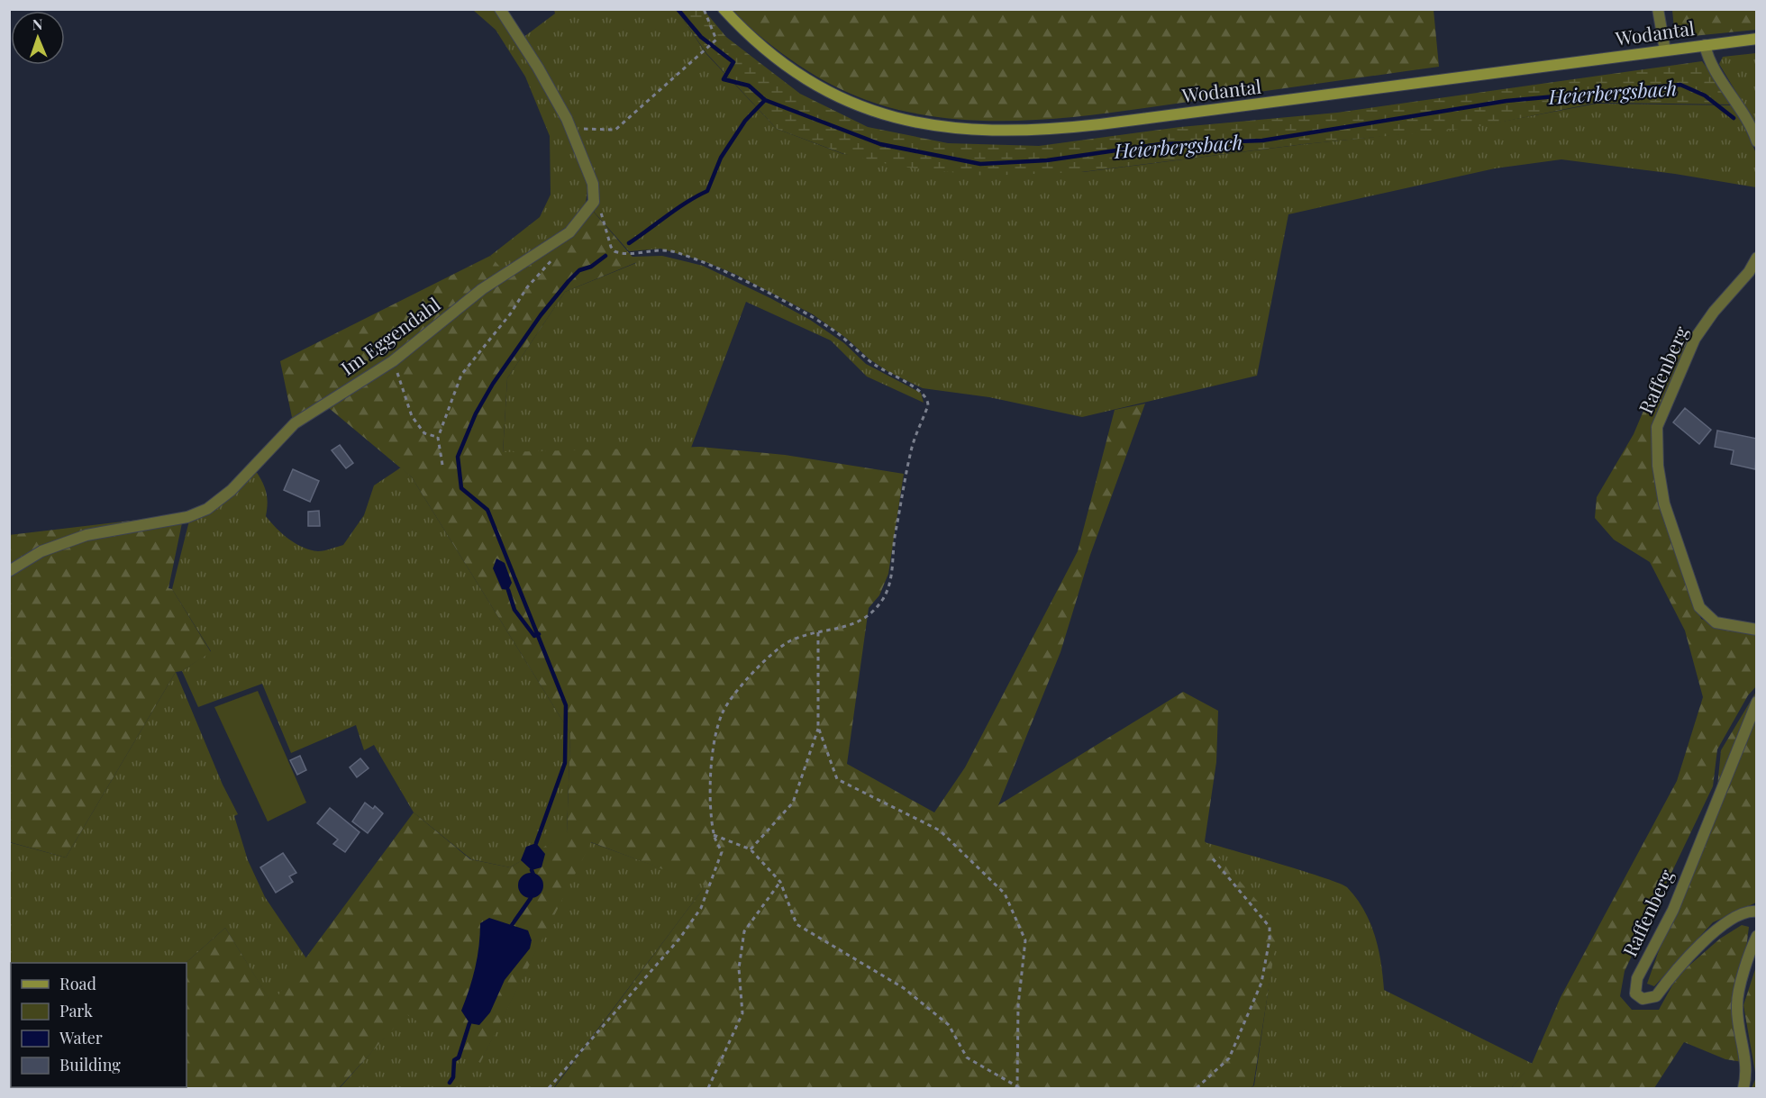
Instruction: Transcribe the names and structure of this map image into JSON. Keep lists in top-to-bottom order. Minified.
{"streets":{"main road":["Wodantal"],"street":["Im Eggendahl","Raffenberg"]},"water":["Heierbergsbach"],"legend":["Road","Park","Water","Building"],"north":"top"}
